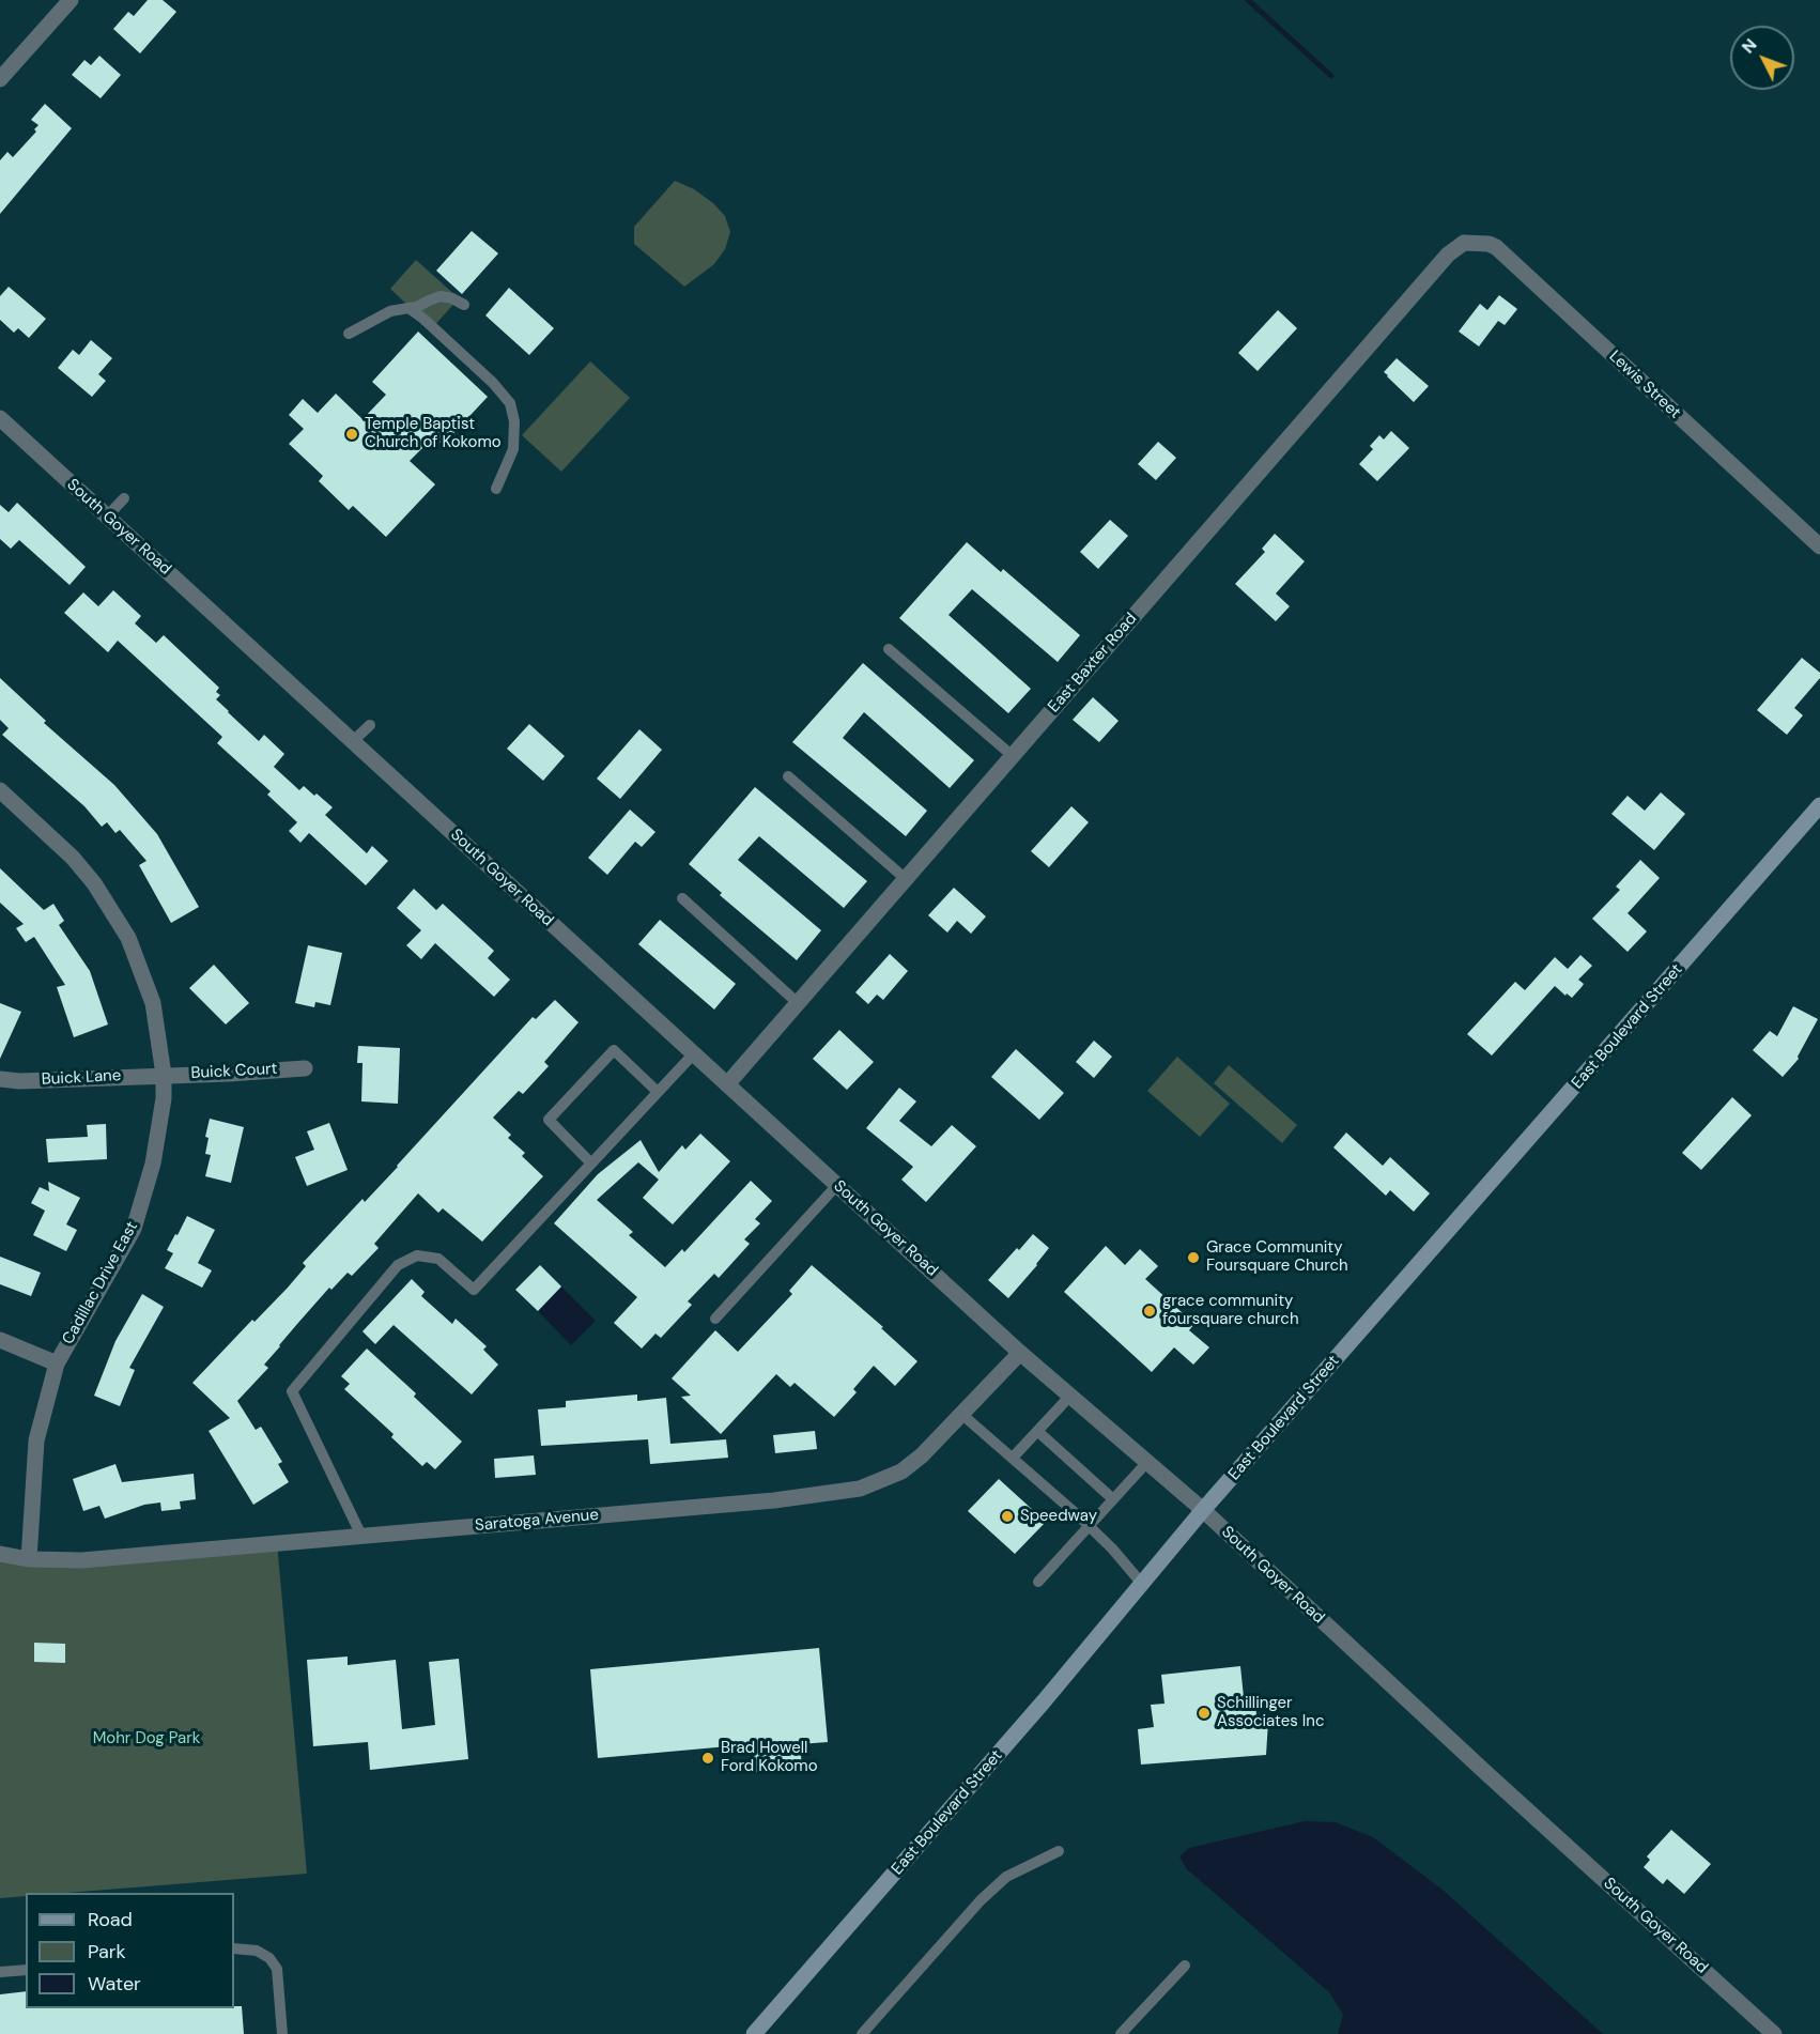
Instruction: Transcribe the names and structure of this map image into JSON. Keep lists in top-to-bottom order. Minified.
{"streets":{"main road":["East Boulevard Street"],"street":["Lewis Street","South Goyer Road","East Baxter Road","Buick Court","Buick Lane","Cadillac Drive East","Saratoga Avenue"]},"crossings":[["Lewis Street","East Baxter Road"],["South Goyer Road","East Baxter Road"],["South Goyer Road","East Boulevard Street"],["South Goyer Road","Saratoga Avenue"],["Buick Court","Buick Lane"],["Buick Court","Cadillac Drive East"],["Buick Lane","Cadillac Drive East"],["Cadillac Drive East","Saratoga Avenue"]],"parks":["Mohr Dog Park"],"places":["Temple Baptist Church of Kokomo","Grace Community Foursquare Church","grace community foursquare church","Speedway","Schillinger Associates Inc","Brad Howell Ford Kokomo"],"legend":["Road","Park","Water"],"north":"top left"}
